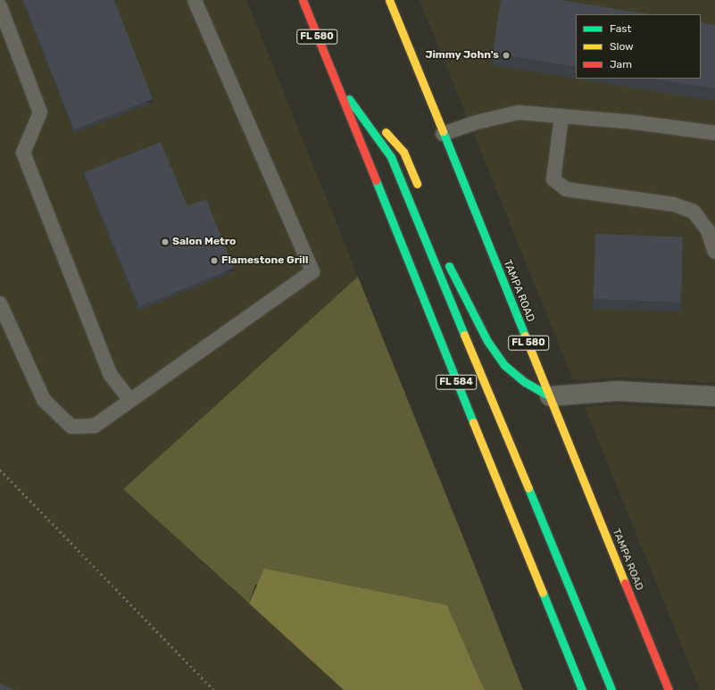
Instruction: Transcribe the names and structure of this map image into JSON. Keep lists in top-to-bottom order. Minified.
{"streets":{"main road":["FL 580","TAMPA ROAD","FL 584"]},"crossings":[["FL 580","FL 584"]],"places":["Jimmy John's","Salon Metro","Flamestone Grill"],"legend":["Fast","Slow","Jam"]}
